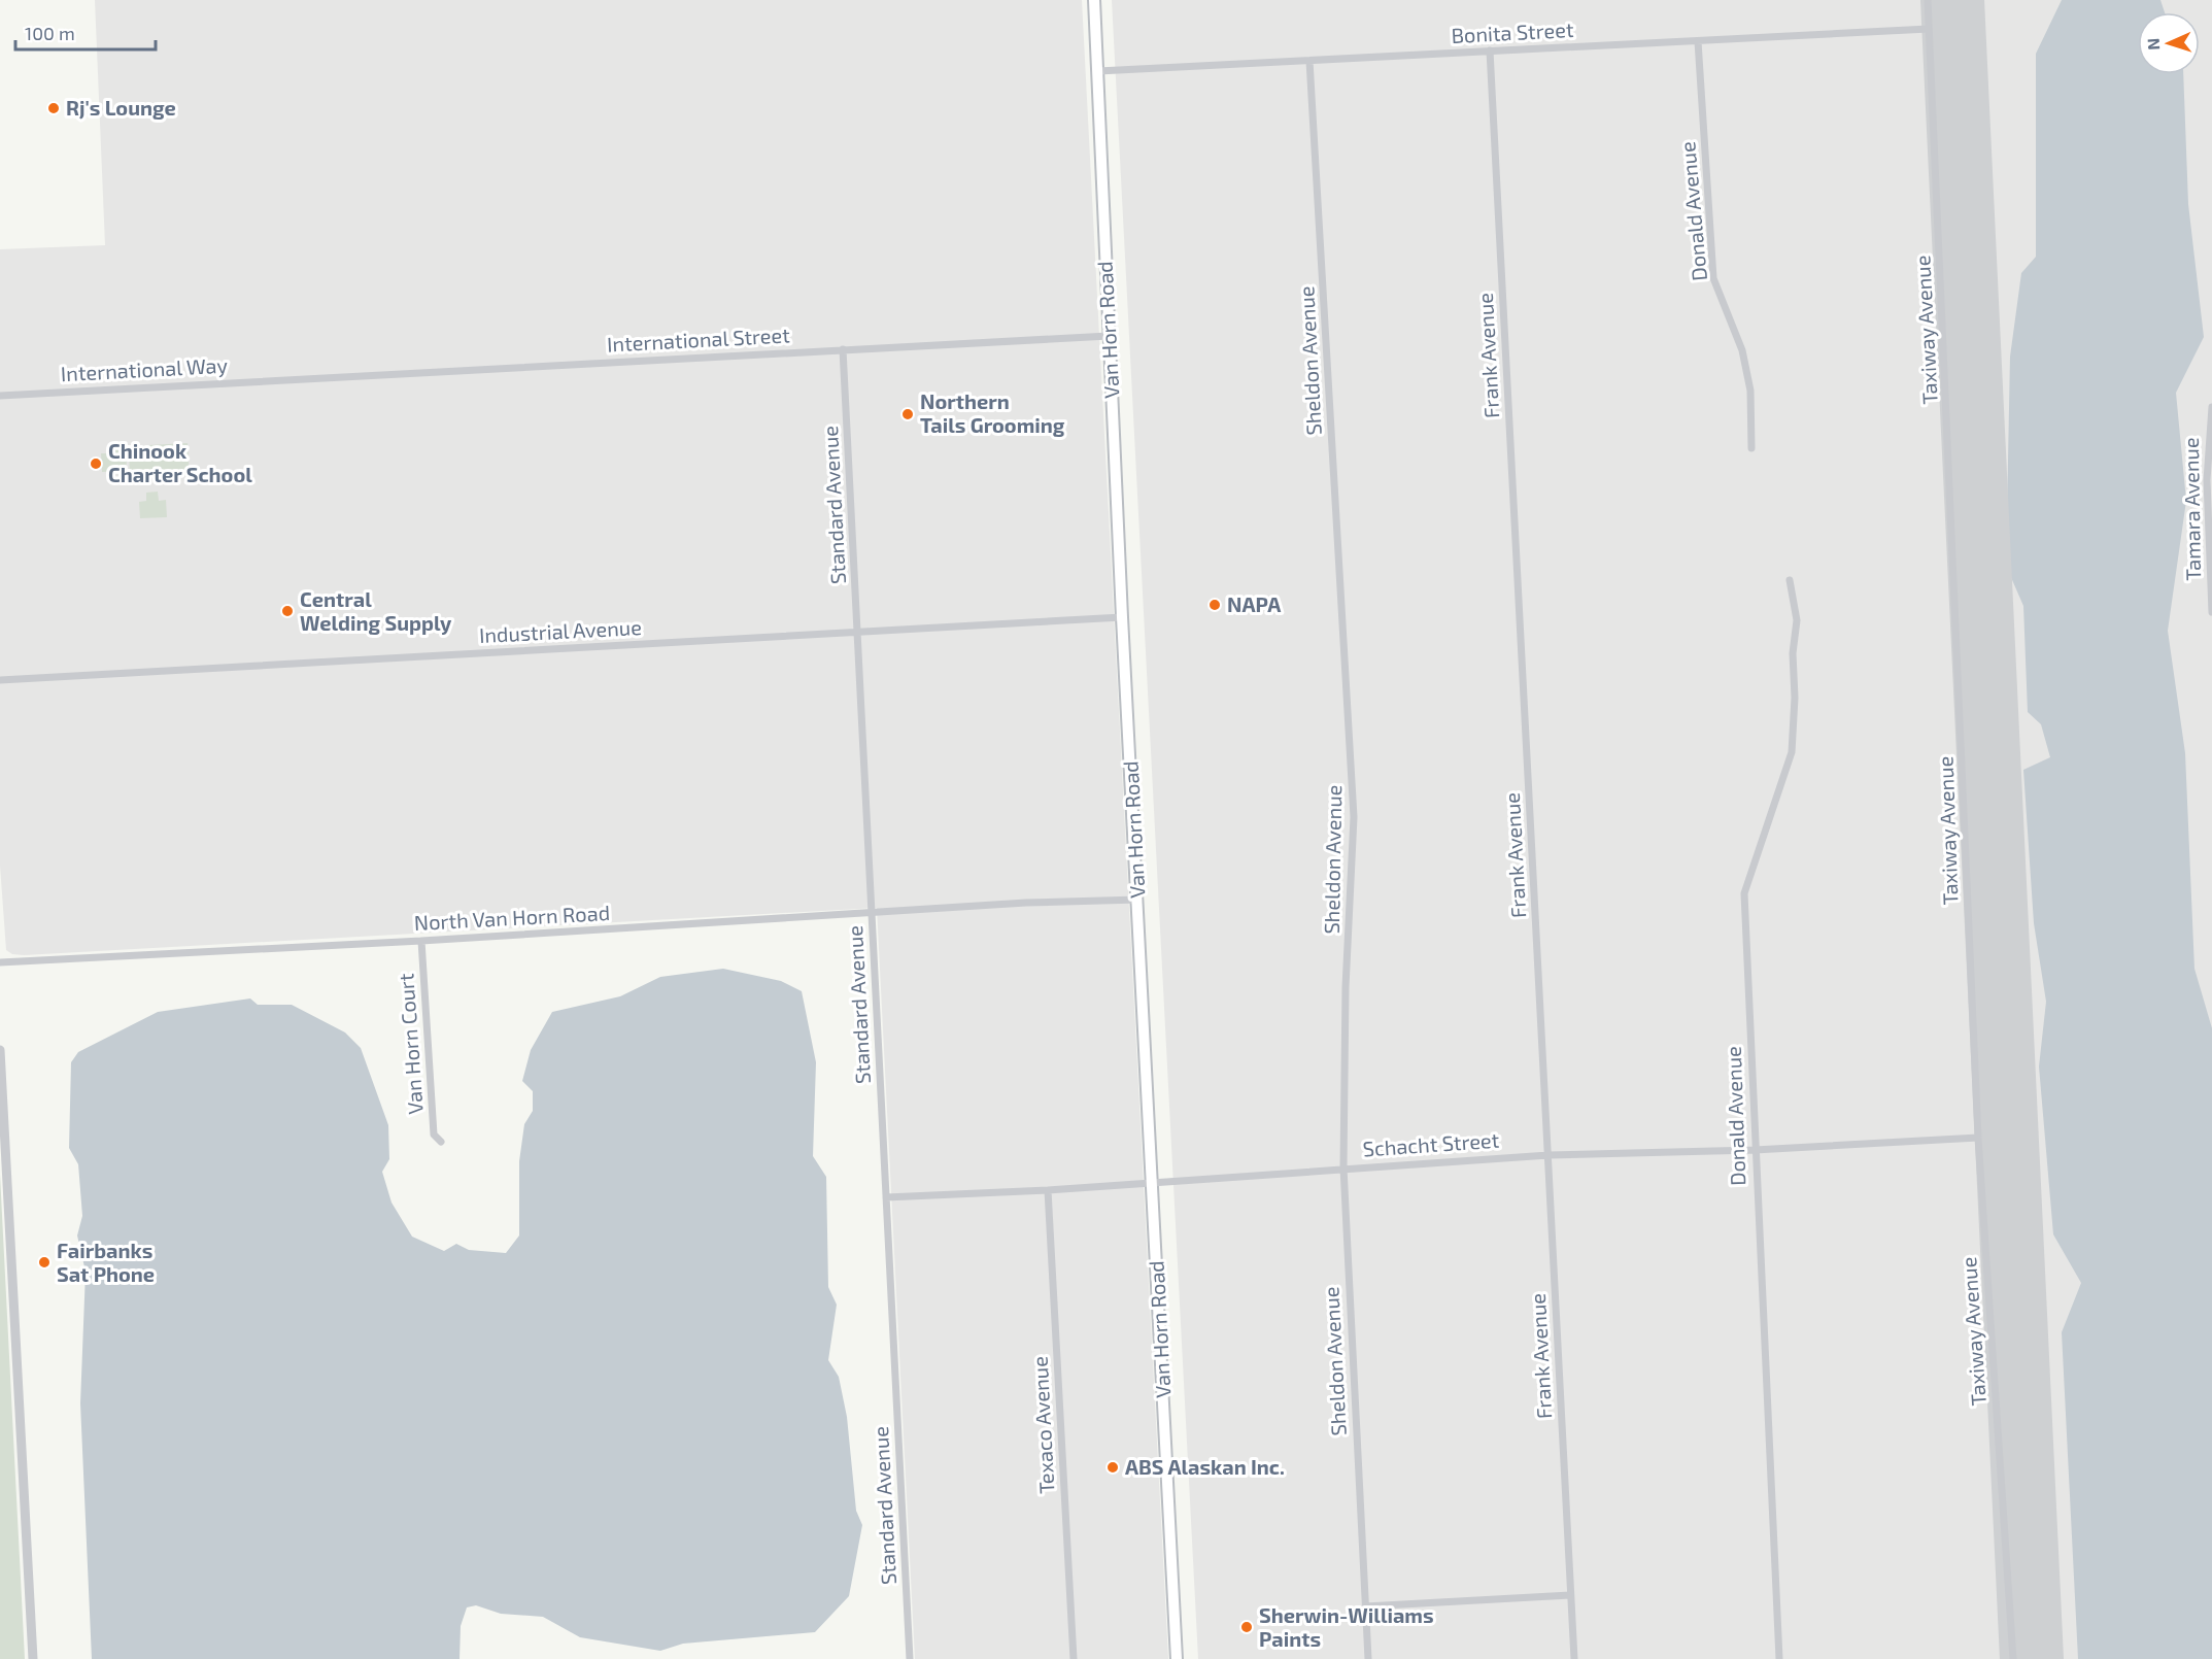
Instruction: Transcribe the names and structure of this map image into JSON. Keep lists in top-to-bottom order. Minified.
{"streets":{"main road":["Van Horn Road"],"street":["Bonita Street","Donald Avenue","Taxiway Avenue","International Street","Frank Avenue","Sheldon Avenue","International Way","Standard Avenue","Tamara Avenue","Industrial Avenue","North Van Horn Road","Van Horn Court","Schacht Street","Texaco Avenue"]},"crossings":[["Bonita Street","Donald Avenue"],["Bonita Street","Van Horn Road"],["Bonita Street","Taxiway Avenue"],["Bonita Street","Frank Avenue"],["Bonita Street","Sheldon Avenue"],["Donald Avenue","Schacht Street"],["Van Horn Road","International Street"],["Van Horn Road","Industrial Avenue"],["Van Horn Road","North Van Horn Road"],["Van Horn Road","Schacht Street"],["Taxiway Avenue","Schacht Street"],["International Street","International Way"],["International Street","Standard Avenue"],["Frank Avenue","Schacht Street"],["Sheldon Avenue","Schacht Street"],["Standard Avenue","Industrial Avenue"],["Standard Avenue","North Van Horn Road"],["Standard Avenue","Schacht Street"],["North Van Horn Road","Van Horn Court"],["Schacht Street","Texaco Avenue"]],"places":["Rj's Lounge","Northern Tails Grooming","Chinook Charter School","NAPA","Central Welding Supply","Fairbanks Sat Phone","ABS Alaskan Inc.","Sherwin-Williams Paints"],"scale_bar":"100 m","north":"left"}
